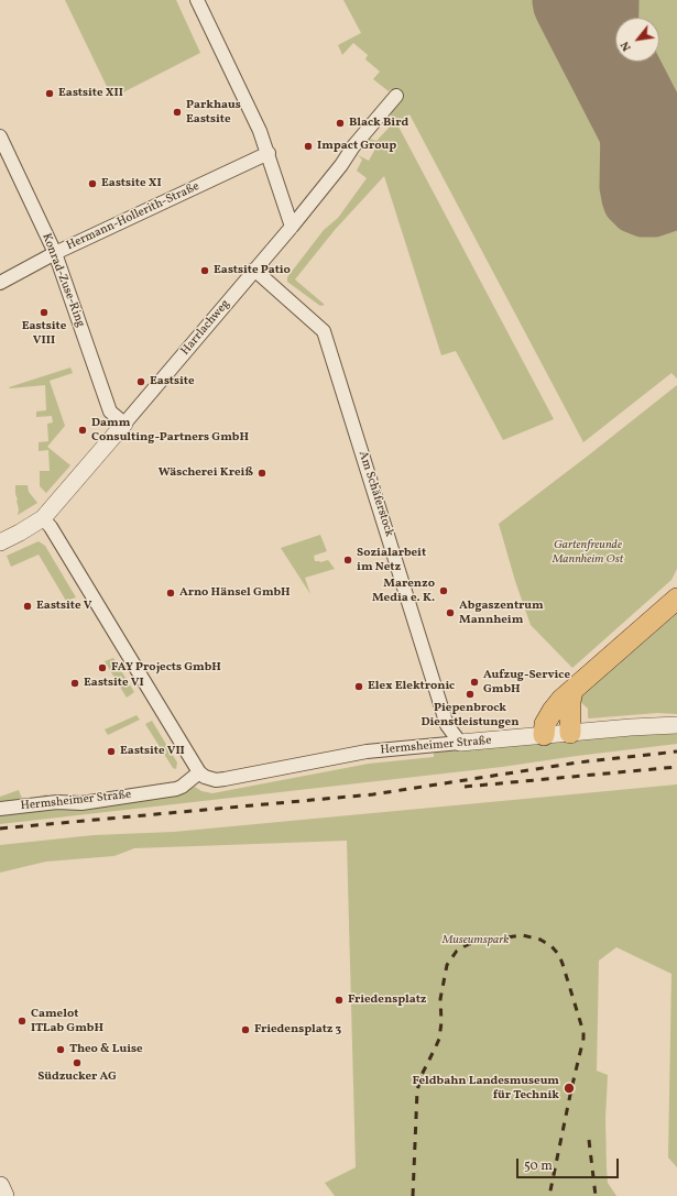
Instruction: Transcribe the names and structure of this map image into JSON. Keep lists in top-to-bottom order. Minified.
{"streets":{"street":["Hermann-Hollerith-Straße","Konrad-Zuse-Ring","Harrlachweg","Am Schäferstock","Hermsheimer Straße"]},"crossings":[["Hermann-Hollerith-Straße","Konrad-Zuse-Ring"],["Konrad-Zuse-Ring","Harrlachweg"],["Harrlachweg","Am Schäferstock"],["Am Schäferstock","Hermsheimer Straße"]],"parks":["Gartenfreunde Mannheim Ost","Museumspark"],"places":["Eastsite XII","Parkhaus Eastsite","Black Bird","Impact Group","Eastsite XI","Eastsite Patio","Eastsite VIII","Eastsite","Damm Consulting-Partners GmbH","Wäscherei Kreiß","Sozialarbeit im Netz","Marenzo Media e. K.","Arno Hänsel GmbH","Eastsite V","Abgaszentrum Mannheim","FAY Projects GmbH","Aufzug-Service GmbH","Eastsite VI","Elex Elektronic","Piepenbrock Dienstleistungen","Eastsite VII","Friedensplatz","Camelot ITLab GmbH","Friedensplatz 3","Theo & Luise","Südzucker AG","Feldbahn Landesmuseum für Technik"],"scale_bar":"50 m","north":"bottom left"}
